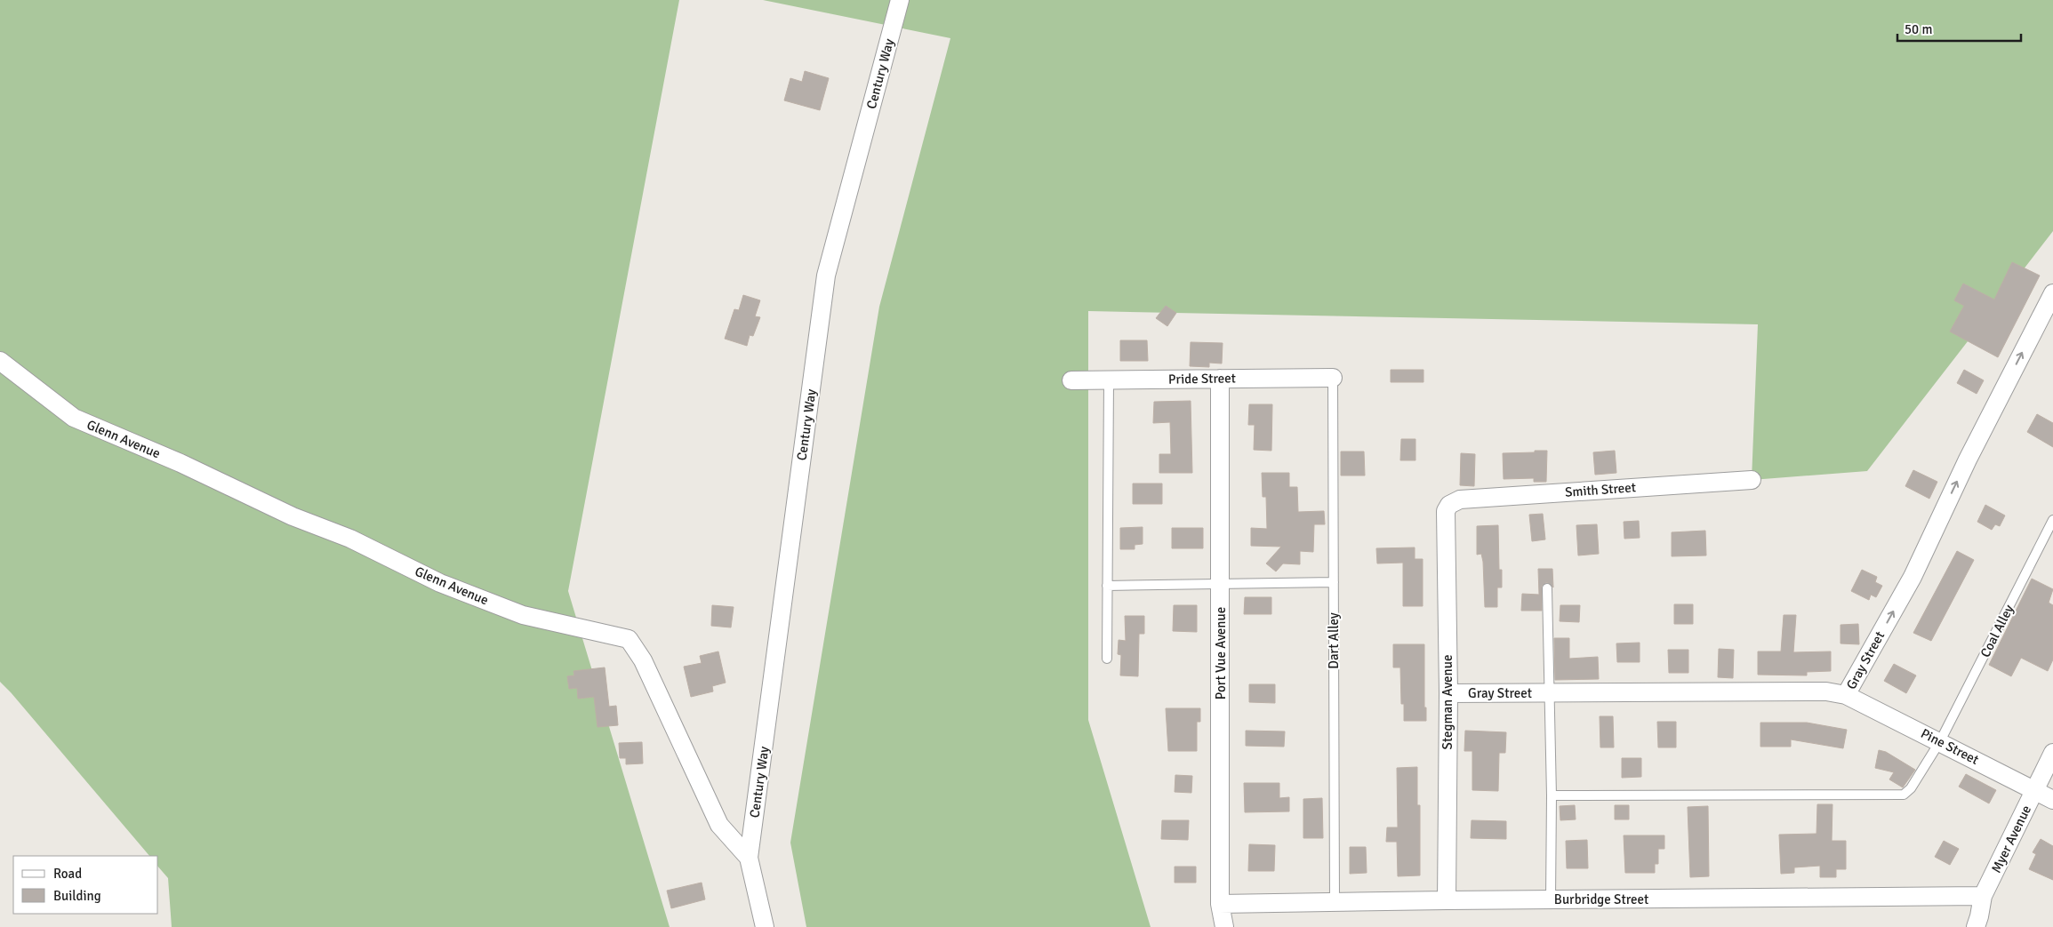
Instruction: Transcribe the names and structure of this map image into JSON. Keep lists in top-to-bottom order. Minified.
{"streets":{"street":["Century Way","Pride Street","Glenn Avenue","Smith Street","Port Vue Avenue","Gray Street","Stegman Avenue","Pine Street","Myer Avenue","Burbridge Street"],"lane":["Coal Alley","Dart Alley"]},"crossings":[["Century Way","Glenn Avenue"],["Pride Street","Dart Alley"],["Pride Street","Port Vue Avenue"],["Smith Street","Stegman Avenue"],["Coal Alley","Pine Street"],["Dart Alley","Burbridge Street"],["Port Vue Avenue","Burbridge Street"],["Gray Street","Stegman Avenue"],["Gray Street","Pine Street"],["Stegman Avenue","Burbridge Street"],["Pine Street","Myer Avenue"],["Myer Avenue","Burbridge Street"]],"one_way":["Gray Street"],"legend":["Road","Building"],"scale_bar":"50 m"}
